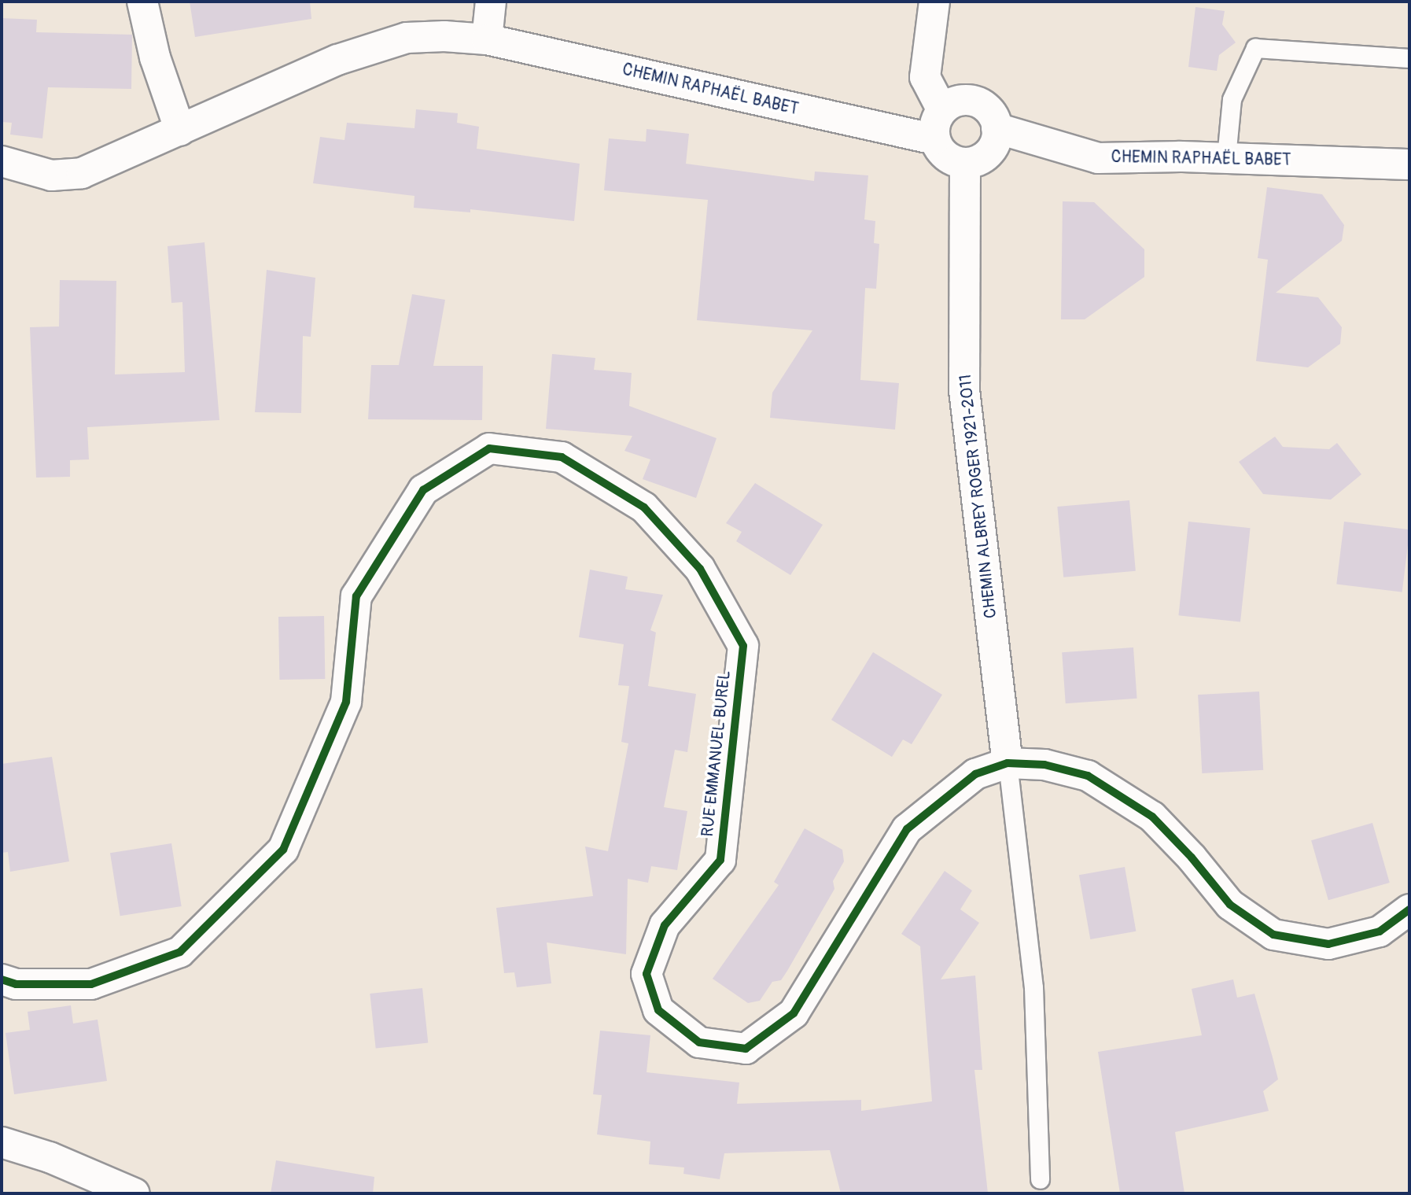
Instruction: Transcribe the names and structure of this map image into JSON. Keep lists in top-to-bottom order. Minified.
{"streets":{"street":["CHEMIN RAPHAËL BABET","CHEMIN ALBREY ROGER 1921-2011","RUE EMMANUEL BUREL"]},"crossings":[["CHEMIN RAPHAËL BABET","CHEMIN ALBREY ROGER 1921-2011"],["CHEMIN ALBREY ROGER 1921-2011","RUE EMMANUEL BUREL"]]}
